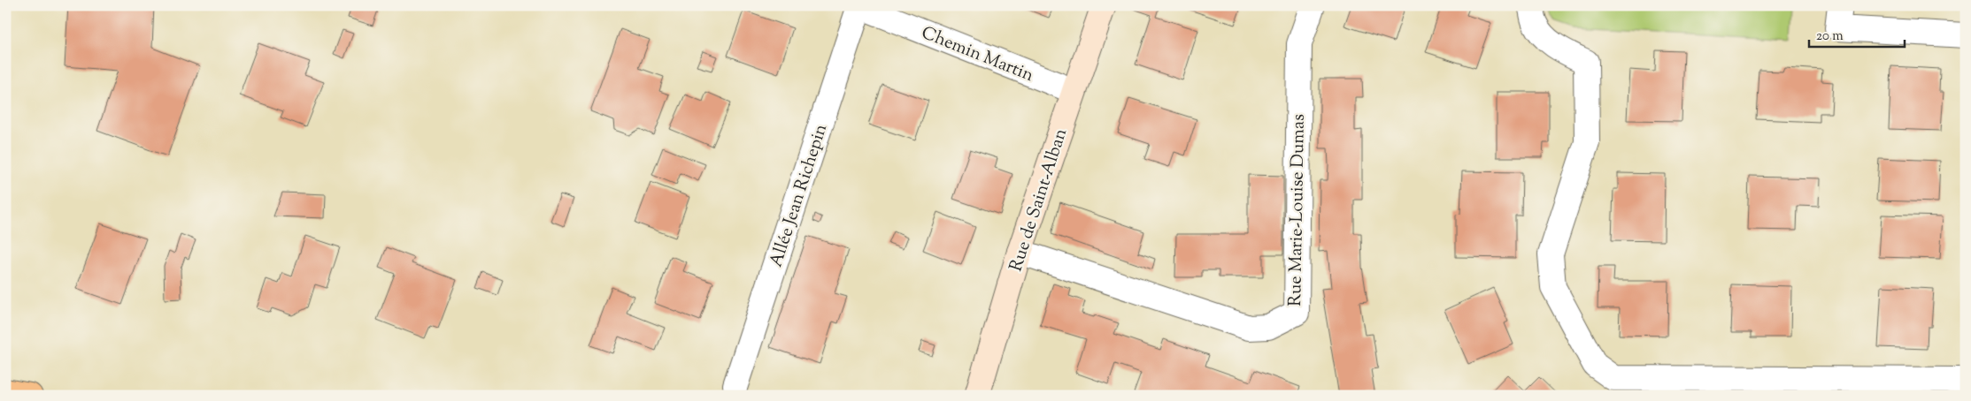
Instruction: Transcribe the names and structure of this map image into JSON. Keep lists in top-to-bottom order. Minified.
{"streets":{"street":["Chemin Martin","Allée Jean Richepin","Rue de Saint-Alban","Rue Marie-Louise Dumas"]},"crossings":[["Chemin Martin","Allée Jean Richepin"],["Chemin Martin","Rue de Saint-Alban"],["Rue de Saint-Alban","Rue Marie-Louise Dumas"]],"scale_bar":"20 m"}
